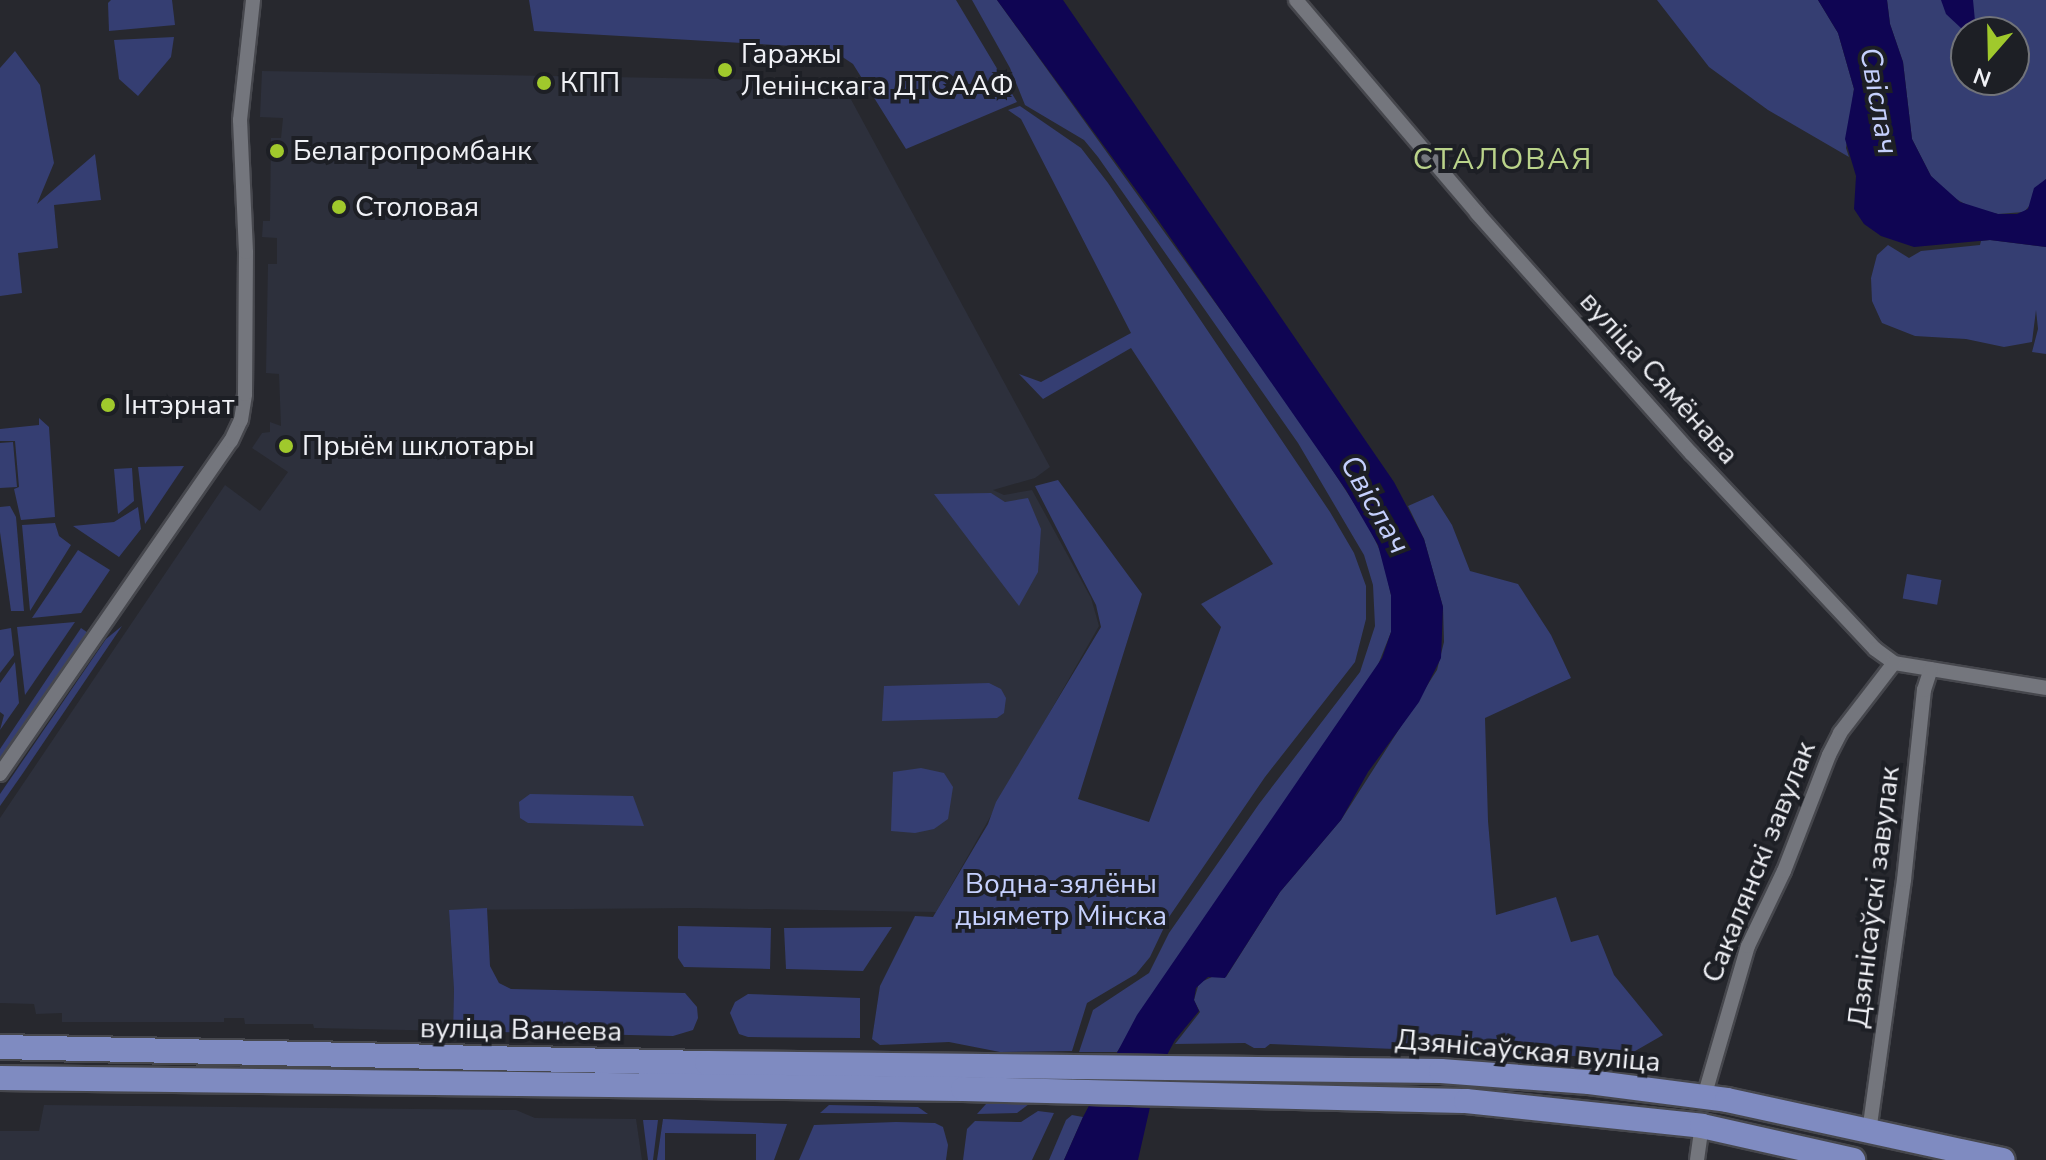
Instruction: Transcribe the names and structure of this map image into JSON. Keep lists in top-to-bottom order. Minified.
{"streets":{"main road":["вуліца Ванеева","Дзянісаўская вуліца"],"street":["вуліца Сямёнава","Сакалянскі завулак","Дзянісаўскі завулак"]},"crossings":[["вуліца Сямёнава","Сакалянскі завулак"],["Сакалянскі завулак","Дзянісаўская вуліца"],["Дзянісаўскі завулак","Дзянісаўская вуліца"],["вуліца Ванеева","Дзянісаўская вуліца"]],"districts":["СТАЛОВАЯ"],"water":["Свіслач"],"parks":["Водна-зялёны дыяметр Мінска"],"places":["Гаражы Ленінскага ДТСААФ","КПП","Белагропромбанк","Столовая","Інтэрнат","Прыём шклотары"],"north":"bottom"}
